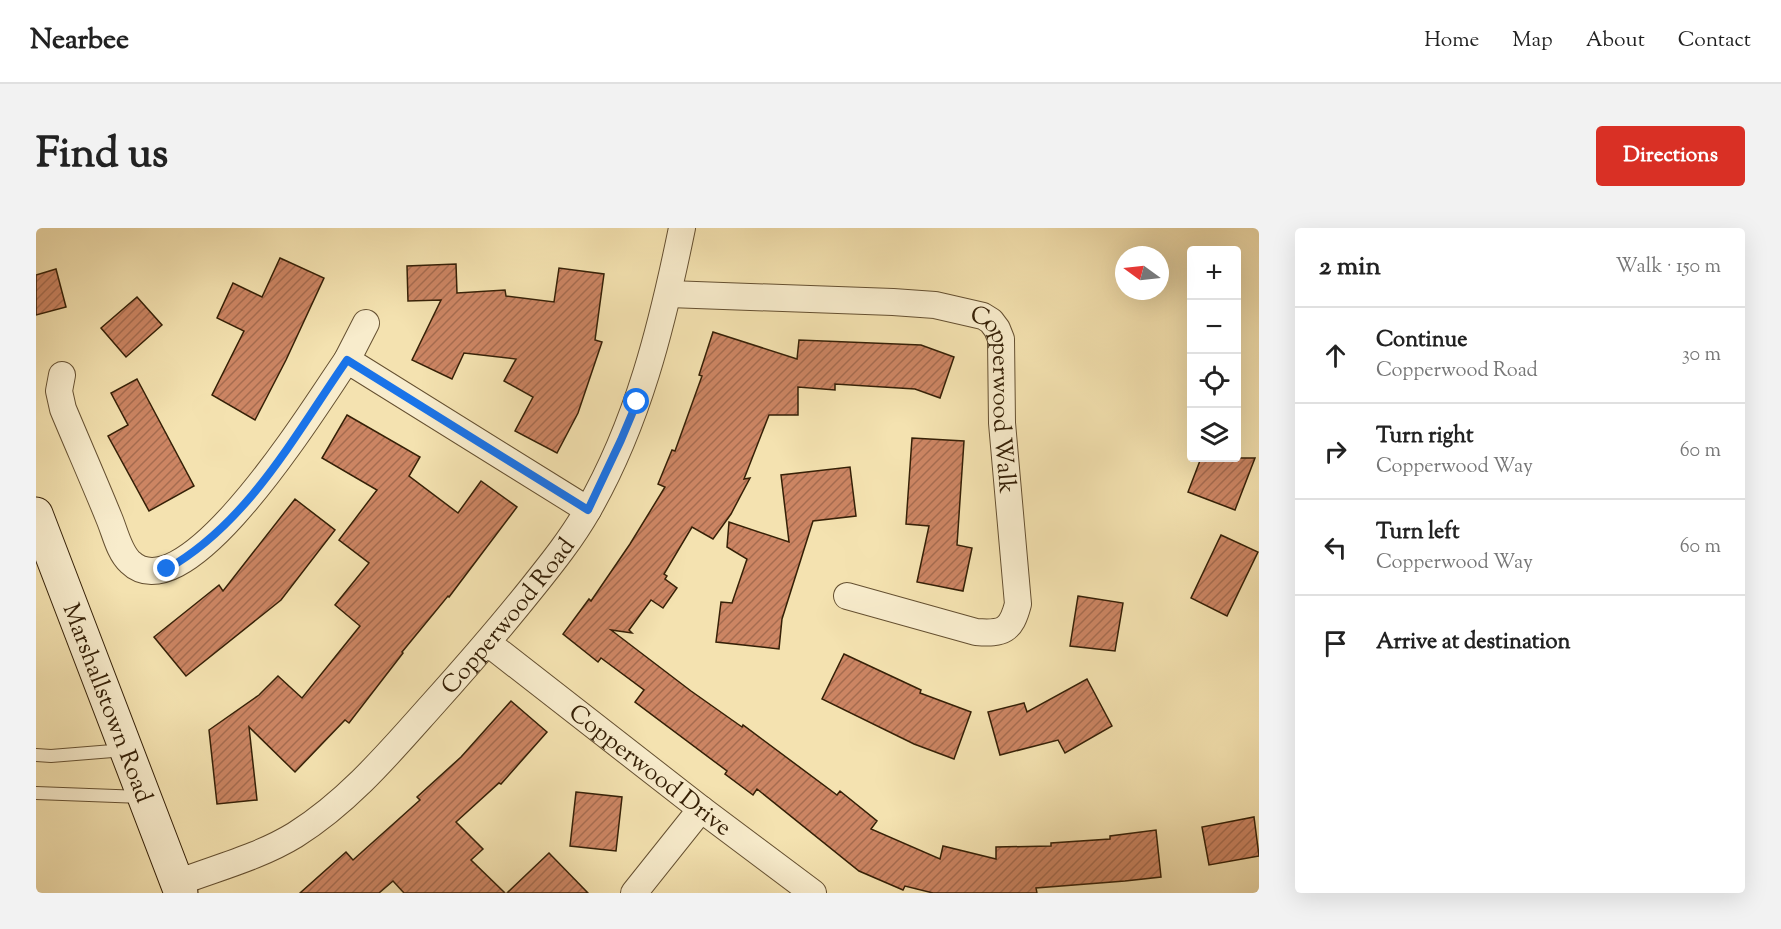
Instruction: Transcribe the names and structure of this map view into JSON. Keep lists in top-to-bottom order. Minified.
{"streets":{"main road":["Marshallstown Road"],"street":["Copperwood Walk","Copperwood Road","Copperwood Drive"]},"crossings":[["Copperwood Walk","Copperwood Road"],["Copperwood Road","Marshallstown Road"],["Copperwood Road","Copperwood Drive"]],"north":"left","page":{"header":"Nearbee","nav":["Home","Map","About","Contact"],"title":"Find us","buttons":"Directions","heading":["2 min","Walk · 150 m"],"map_buttons":["+","−"],"list":[["Continue","Copperwood Road","30 m"],["Turn right","Copperwood Way","60 m"],["Turn left","Copperwood Way","60 m"],"Arrive at destination"]}}
